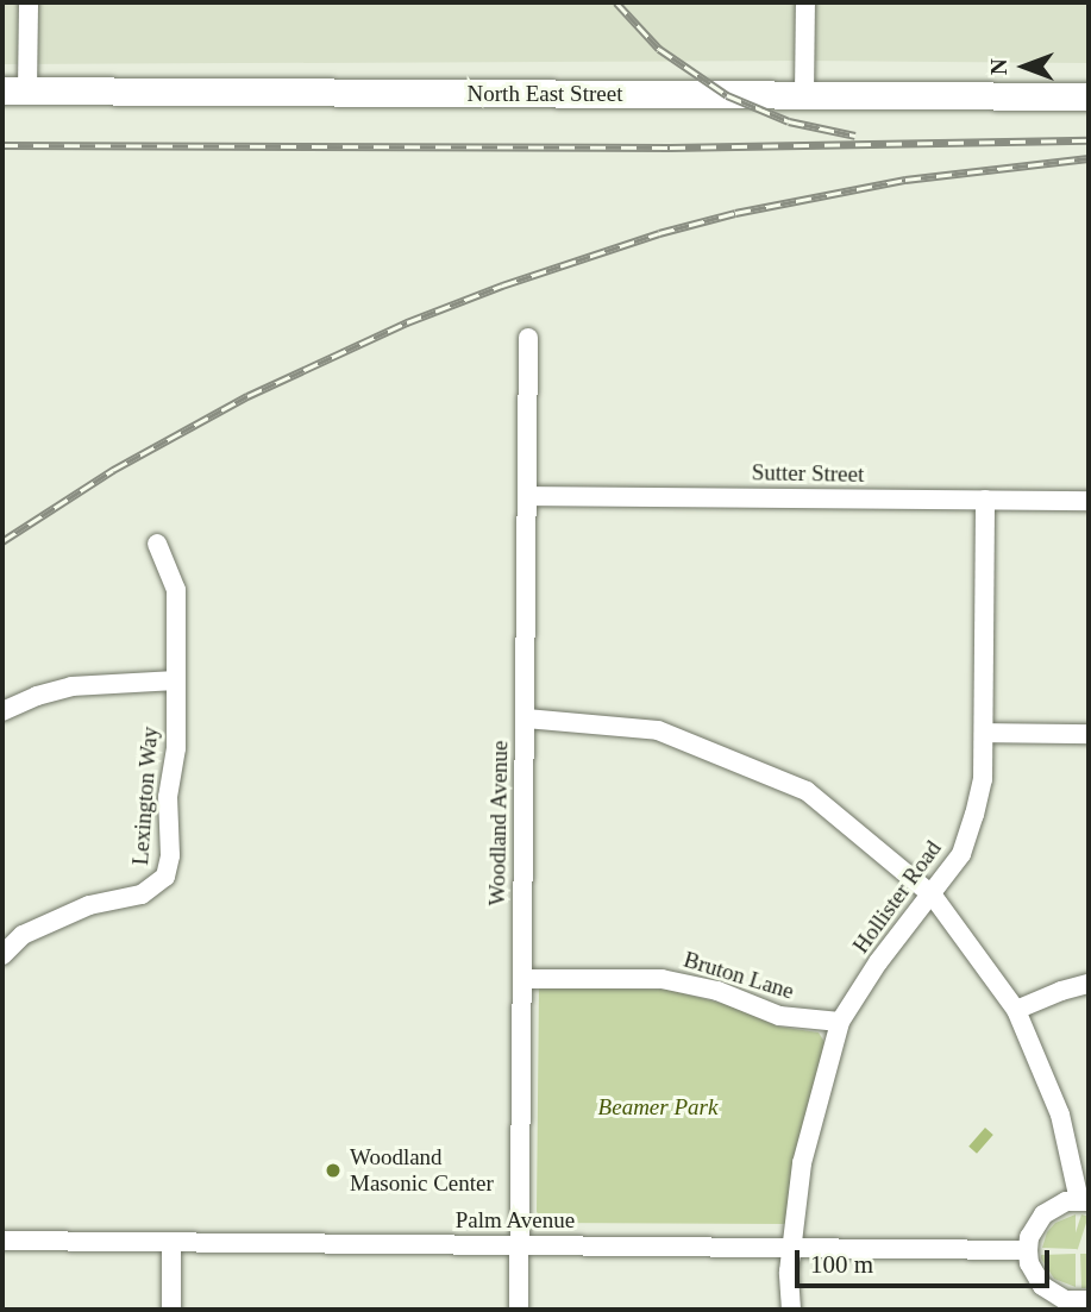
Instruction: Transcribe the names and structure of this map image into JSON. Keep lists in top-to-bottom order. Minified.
{"streets":{"main road":["North East Street"],"street":["Sutter Street","Lexington Way","Woodland Avenue","Hollister Road","Bruton Lane","Palm Avenue"]},"crossings":[["Sutter Street","Woodland Avenue"],["Sutter Street","Hollister Road"],["Woodland Avenue","Bruton Lane"],["Woodland Avenue","Palm Avenue"],["Hollister Road","Bruton Lane"],["Hollister Road","Palm Avenue"]],"parks":["Beamer Park"],"places":["Woodland Masonic Center"],"scale_bar":"100 m","north":"left"}
